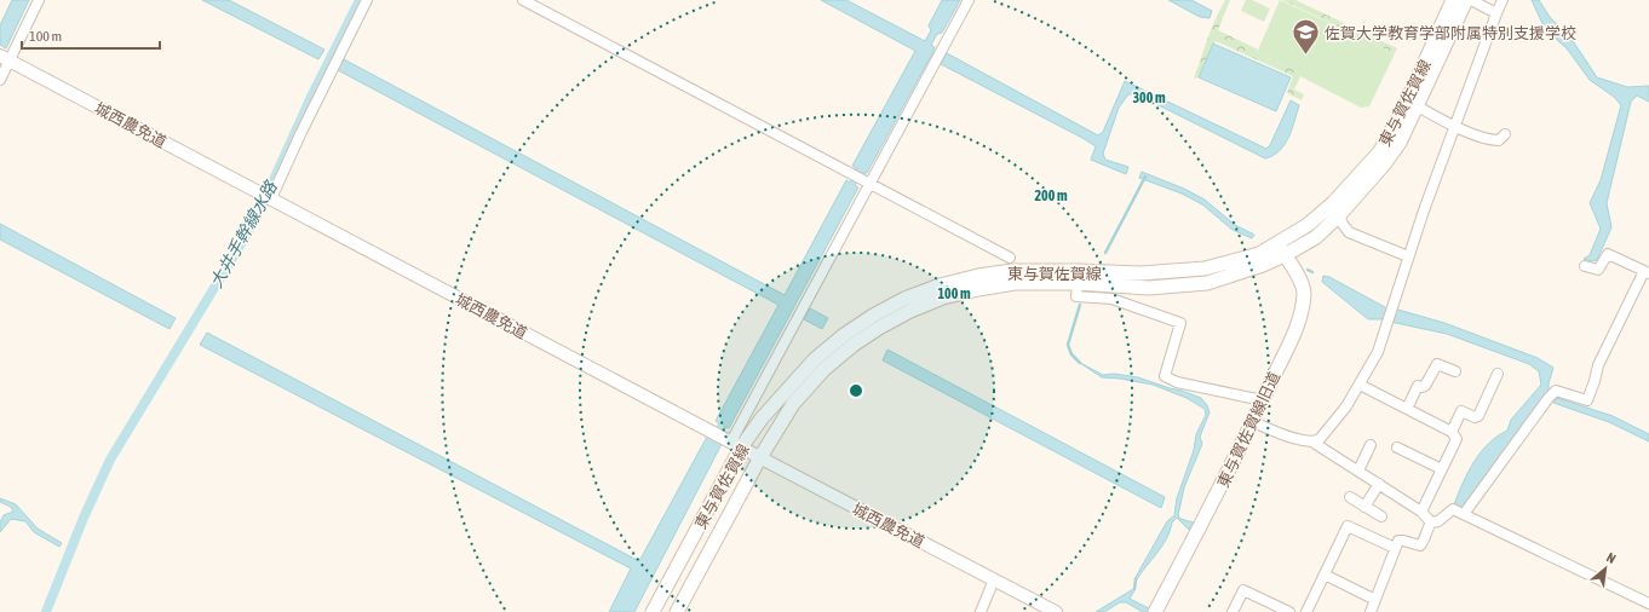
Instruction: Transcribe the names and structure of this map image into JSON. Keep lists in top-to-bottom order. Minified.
{"streets":{"main road":["東与賀佐賀線","東与賀佐賀線旧道"],"street":["城西農免道"]},"crossings":[["東与賀佐賀線","城西農免道"],["東与賀佐賀線","東与賀佐賀線旧道"]],"water":["大井手幹線水路"],"places":{"school or university":["佐賀大学教育学部附属特別支援学校"]},"scale_bar":"100 m","north":"top right","rings":["300 m","200 m","100 m"]}
